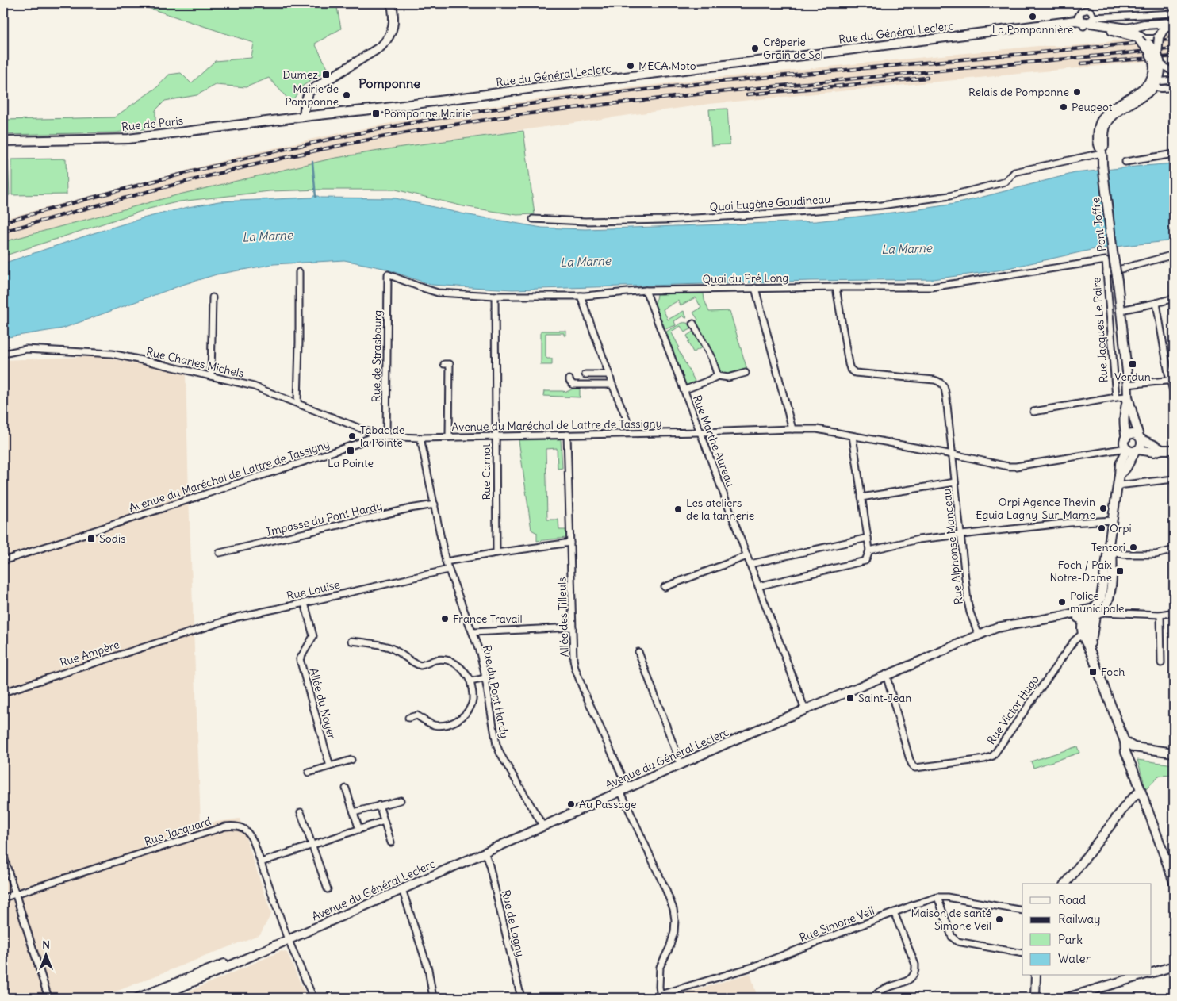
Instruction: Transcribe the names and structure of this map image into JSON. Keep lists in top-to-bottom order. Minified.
{"streets":{"main road":["Rue du Général Leclerc","Rue de Paris","Pont Joffre","Avenue du Général Leclerc"],"street":["Quai Eugène Gaudineau","Quai du Pré Long","Rue Jacques Le Paire","Rue de Strasbourg","Rue Charles Michels","Avenue du Maréchal de Lattre de Tassigny","Rue Marthe Aureau","Rue Carnot","Impasse du Pont Hardy","Rue Alphonse Manceau","Rue Louise","Allée des Tilleuls","Rue Ampère","Rue du Pont Hardy","Allée du Noyer","Rue Victor Hugo","Rue Jacquard","Rue de Lagny","Rue Simone Veil"]},"crossings":[["Rue du Général Leclerc","Rue de Paris"],["Quai Eugène Gaudineau","Pont Joffre"],["Quai du Pré Long","Rue Jacques Le Paire"],["Quai du Pré Long","Rue de Strasbourg"],["Quai du Pré Long","Rue Marthe Aureau"],["Quai du Pré Long","Rue Carnot"],["Quai du Pré Long","Rue Alphonse Manceau"],["Rue de Strasbourg","Avenue du Maréchal de Lattre de Tassigny"],["Rue Charles Michels","Avenue du Maréchal de Lattre de Tassigny"],["Avenue du Maréchal de Lattre de Tassigny","Rue Marthe Aureau"],["Avenue du Maréchal de Lattre de Tassigny","Rue Carnot"],["Avenue du Maréchal de Lattre de Tassigny","Rue Alphonse Manceau"],["Avenue du Maréchal de Lattre de Tassigny","Allée des Tilleuls"],["Avenue du Maréchal de Lattre de Tassigny","Rue du Pont Hardy"],["Rue Marthe Aureau","Avenue du Général Leclerc"],["Impasse du Pont Hardy","Rue du Pont Hardy"],["Rue Alphonse Manceau","Avenue du Général Leclerc"],["Rue Louise","Rue Ampère"],["Rue Louise","Rue du Pont Hardy"],["Rue Louise","Allée du Noyer"],["Allée des Tilleuls","Avenue du Général Leclerc"],["Allée des Tilleuls","Rue Simone Veil"],["Rue du Pont Hardy","Avenue du Général Leclerc"],["Rue Victor Hugo","Avenue du Général Leclerc"],["Avenue du Général Leclerc","Rue Jacquard"],["Avenue du Général Leclerc","Rue de Lagny"]],"districts":["Pomponne"],"water":["La Marne"],"places":{"other":["La Pomponnière","Crêperie Grain de Sel","MECA Moto","Relais de Pomponne","Mairie de Pomponne","Peugeot","Tabac de la Pointe","Orpi Agence Thevin Eguia Lagny-Sur-Marne","Les ateliers de la tannerie","Orpi","Tentori","Police municipale","France Travail","Au Passage","Maison de santé Simone Veil"],"transit":["Dumez","Pomponne Mairie","Verdun","La Pointe","Sodis","Foch / Paix Notre-Dame","Foch","Saint-Jean"]},"legend":["Road","Railway","Park","Water"],"north":"top"}
